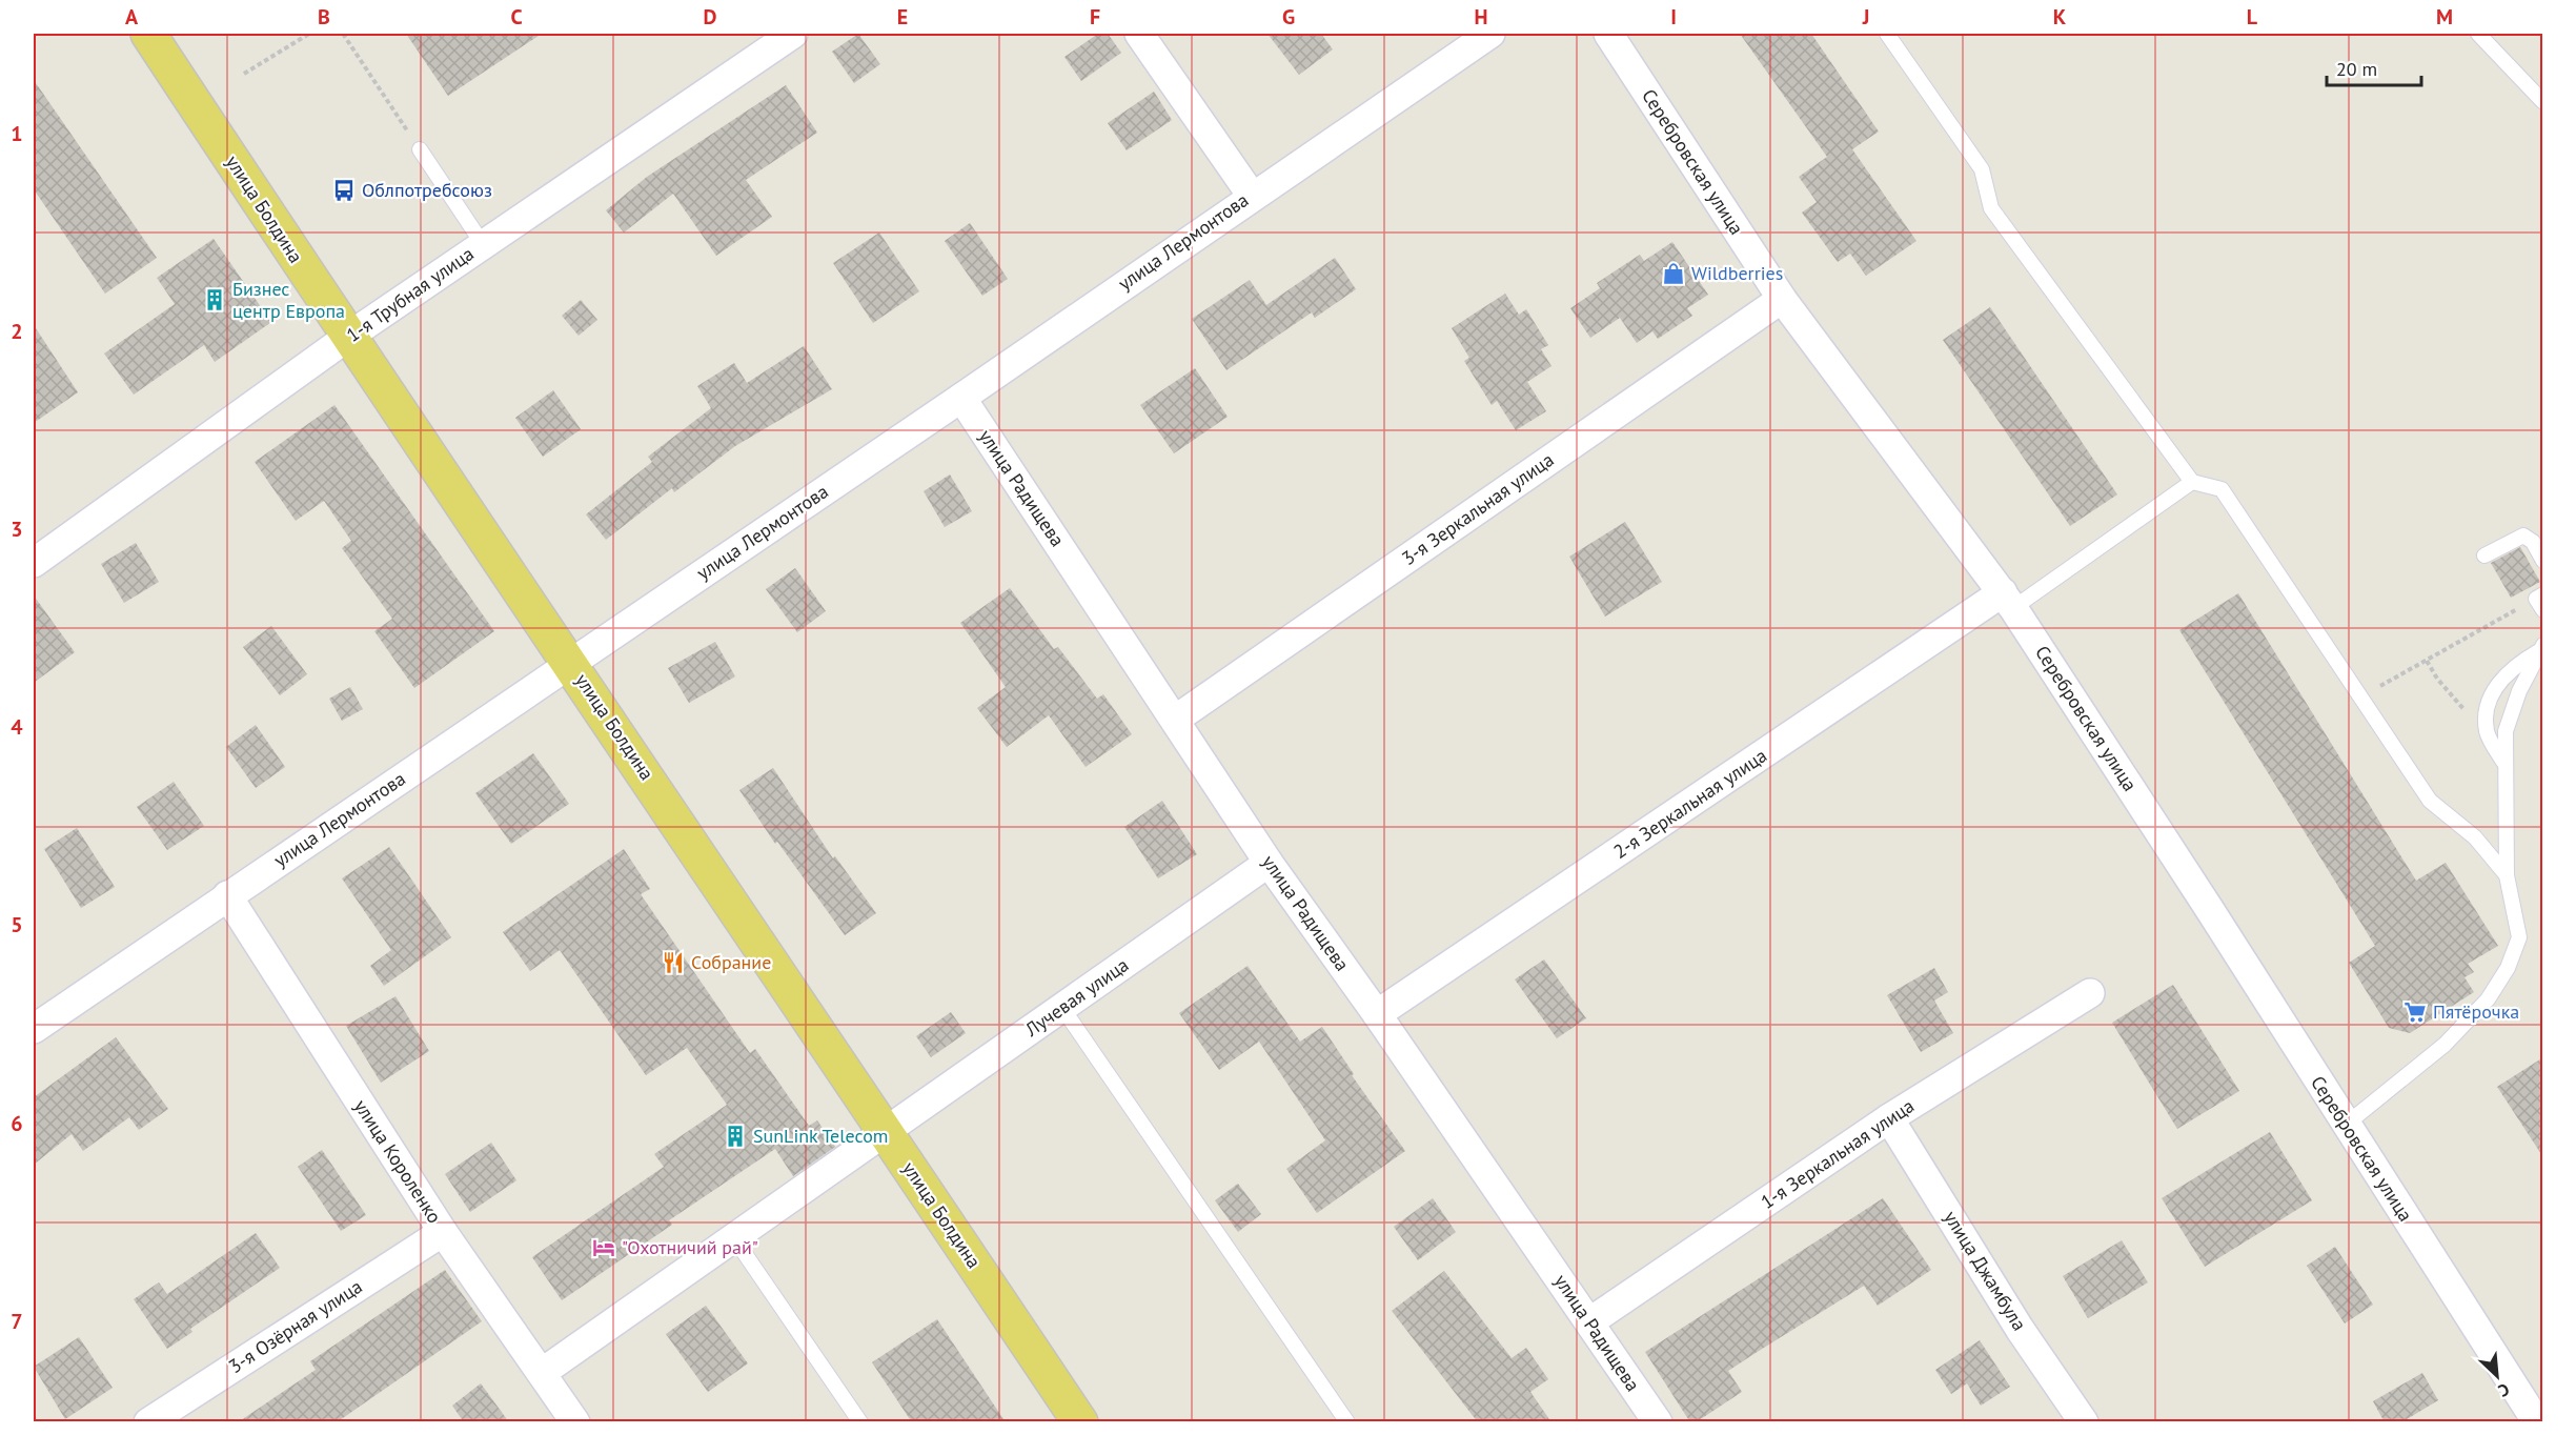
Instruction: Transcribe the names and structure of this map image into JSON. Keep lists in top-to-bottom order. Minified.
{"streets":{"main road":["улица Болдина"],"street":["Серебровская улица","улица Лермонтова","1-я Трубная улица","улица Радищева","3-я Зеркальная улица","2-я Зеркальная улица","Лучевая улица","1-я Зеркальная улица","улица Короленко","улица Джамбула","3-я Озёрная улица"]},"crossings":[["Серебровская улица","3-я Зеркальная улица"],["Серебровская улица","2-я Зеркальная улица"],["улица Болдина","улица Лермонтова"],["улица Болдина","1-я Трубная улица"],["улица Болдина","Лучевая улица"],["улица Лермонтова","улица Радищева"],["улица Лермонтова","улица Короленко"],["улица Радищева","3-я Зеркальная улица"],["улица Радищева","2-я Зеркальная улица"],["улица Радищева","Лучевая улица"],["улица Радищева","1-я Зеркальная улица"],["Лучевая улица","улица Короленко"],["1-я Зеркальная улица","улица Джамбула"],["улица Короленко","3-я Озёрная улица"]],"places":{"bus stop":["Облпотребсоюз"],"shop":["Wildberries"],"building":["Бизнес центр Европа","SunLink Telecom"],"restaurant":["Собрание"],"supermarket":["Пятёрочка"],"hotel":["\"Охотничий рай\""]},"scale_bar":"20 m","north":"bottom right","grid":{"columns":["A","B","C","D","E","F","G","H","I","J","K","L","M"],"rows":["1","2","3","4","5","6","7"]}}
